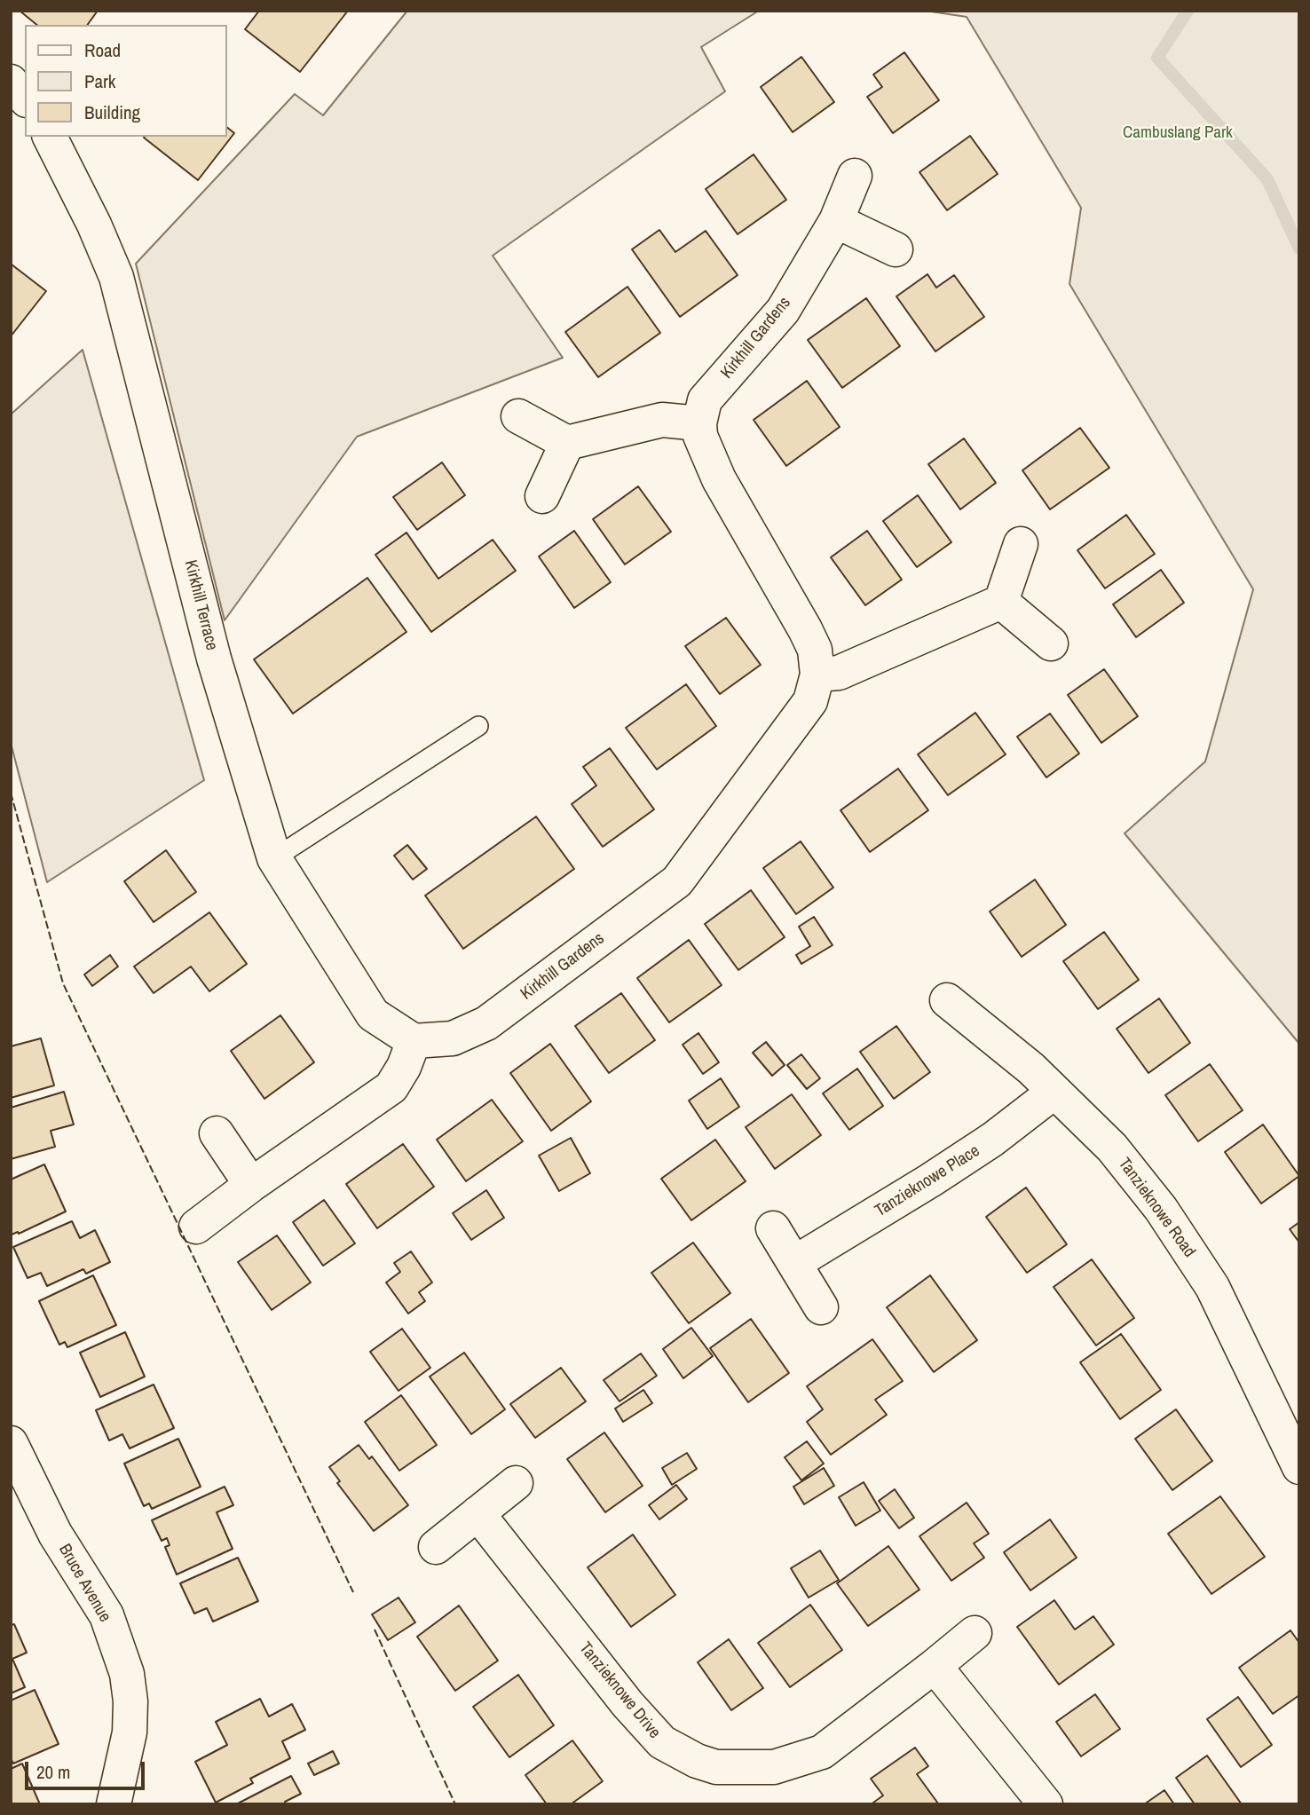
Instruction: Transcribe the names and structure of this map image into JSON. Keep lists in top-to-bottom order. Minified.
{"streets":{"street":["Kirkhill Gardens","Kirkhill Terrace","Tanzieknowe Place","Tanzieknowe Road","Bruce Avenue","Tanzieknowe Drive"]},"crossings":[["Kirkhill Gardens","Kirkhill Terrace"],["Tanzieknowe Place","Tanzieknowe Road"]],"parks":["Cambuslang Park"],"legend":["Road","Park","Building"],"scale_bar":"20 m"}
